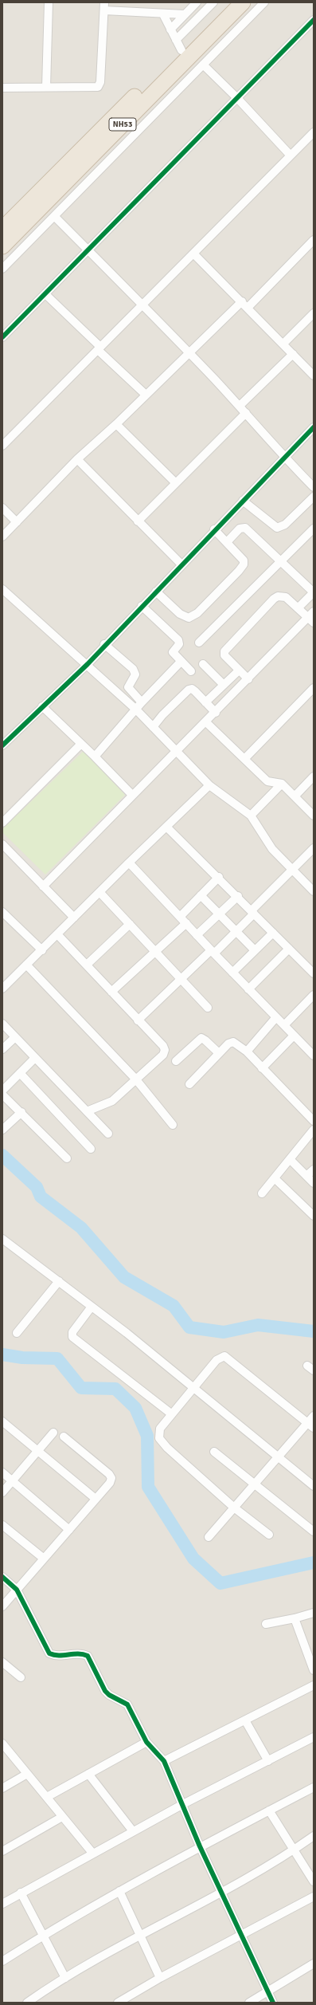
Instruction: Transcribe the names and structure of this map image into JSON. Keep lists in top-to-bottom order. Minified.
{"streets":{"highway":["NH53"]}}
